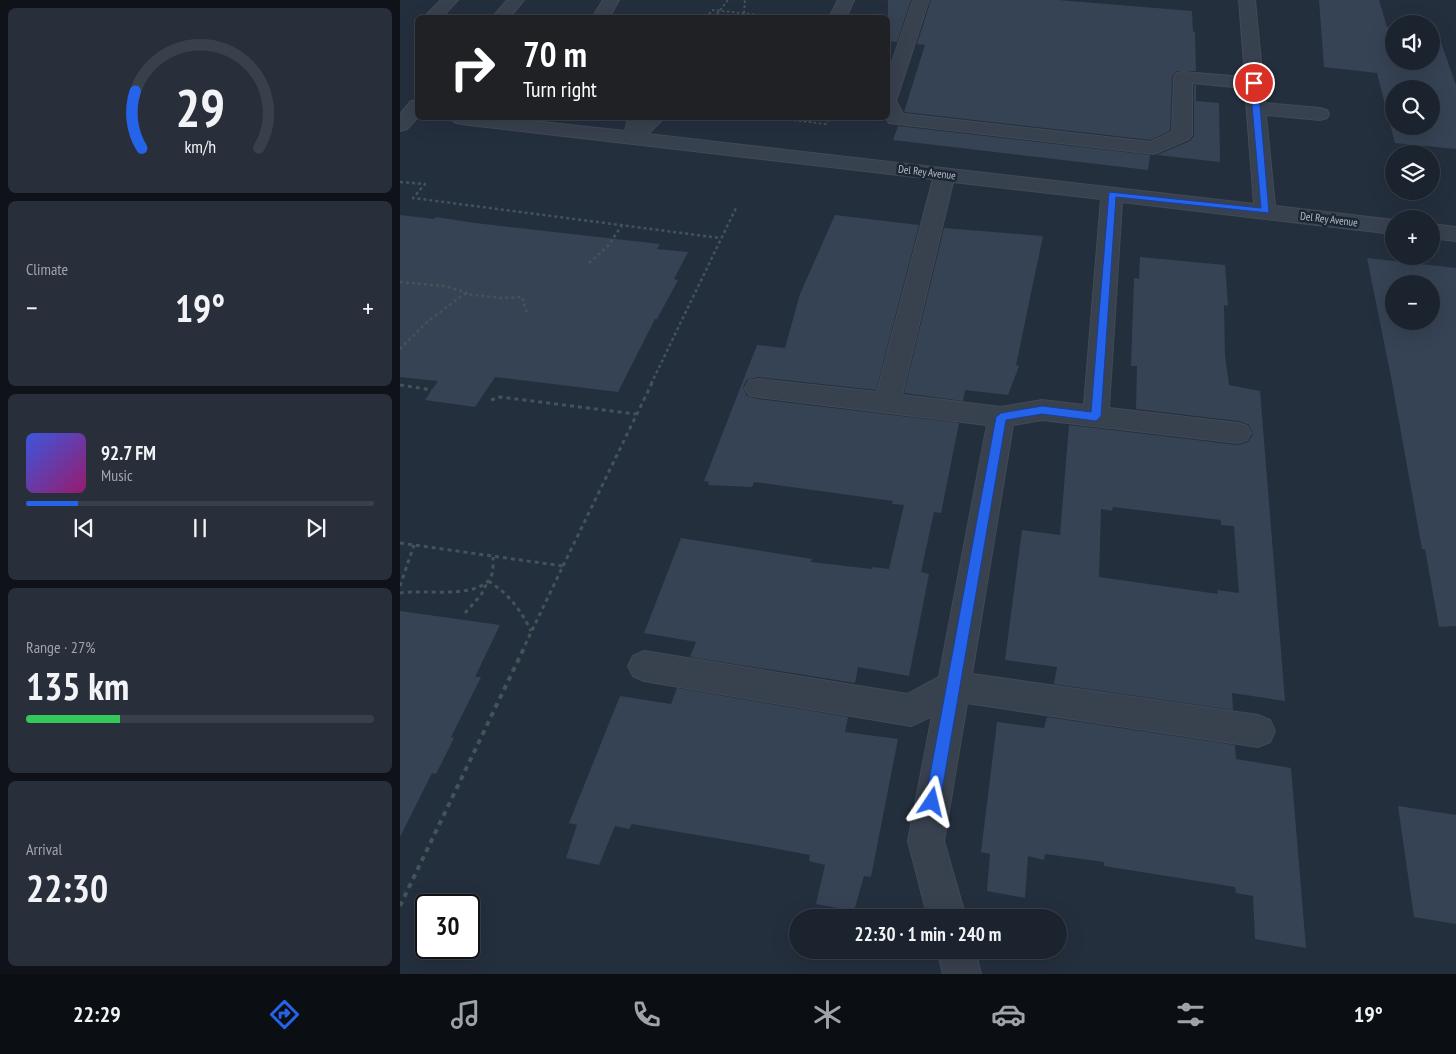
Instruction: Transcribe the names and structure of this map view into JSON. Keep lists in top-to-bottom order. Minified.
{"streets":{"street":["Del Rey Avenue"]},"page":{"map_buttons":["+","−"],"turn":["70 m","Turn right"],"tile":["Climate",["Range · 27%","135 km"],["Arrival","22:30"]],"heat":["−","19°","+"],"song":["92.7 FM","Music"],"limit":"30","trip":"22:30 · 1 min · 240 m","tabs":["22:29","19°"],"gauge":["29","km/h"]}}
